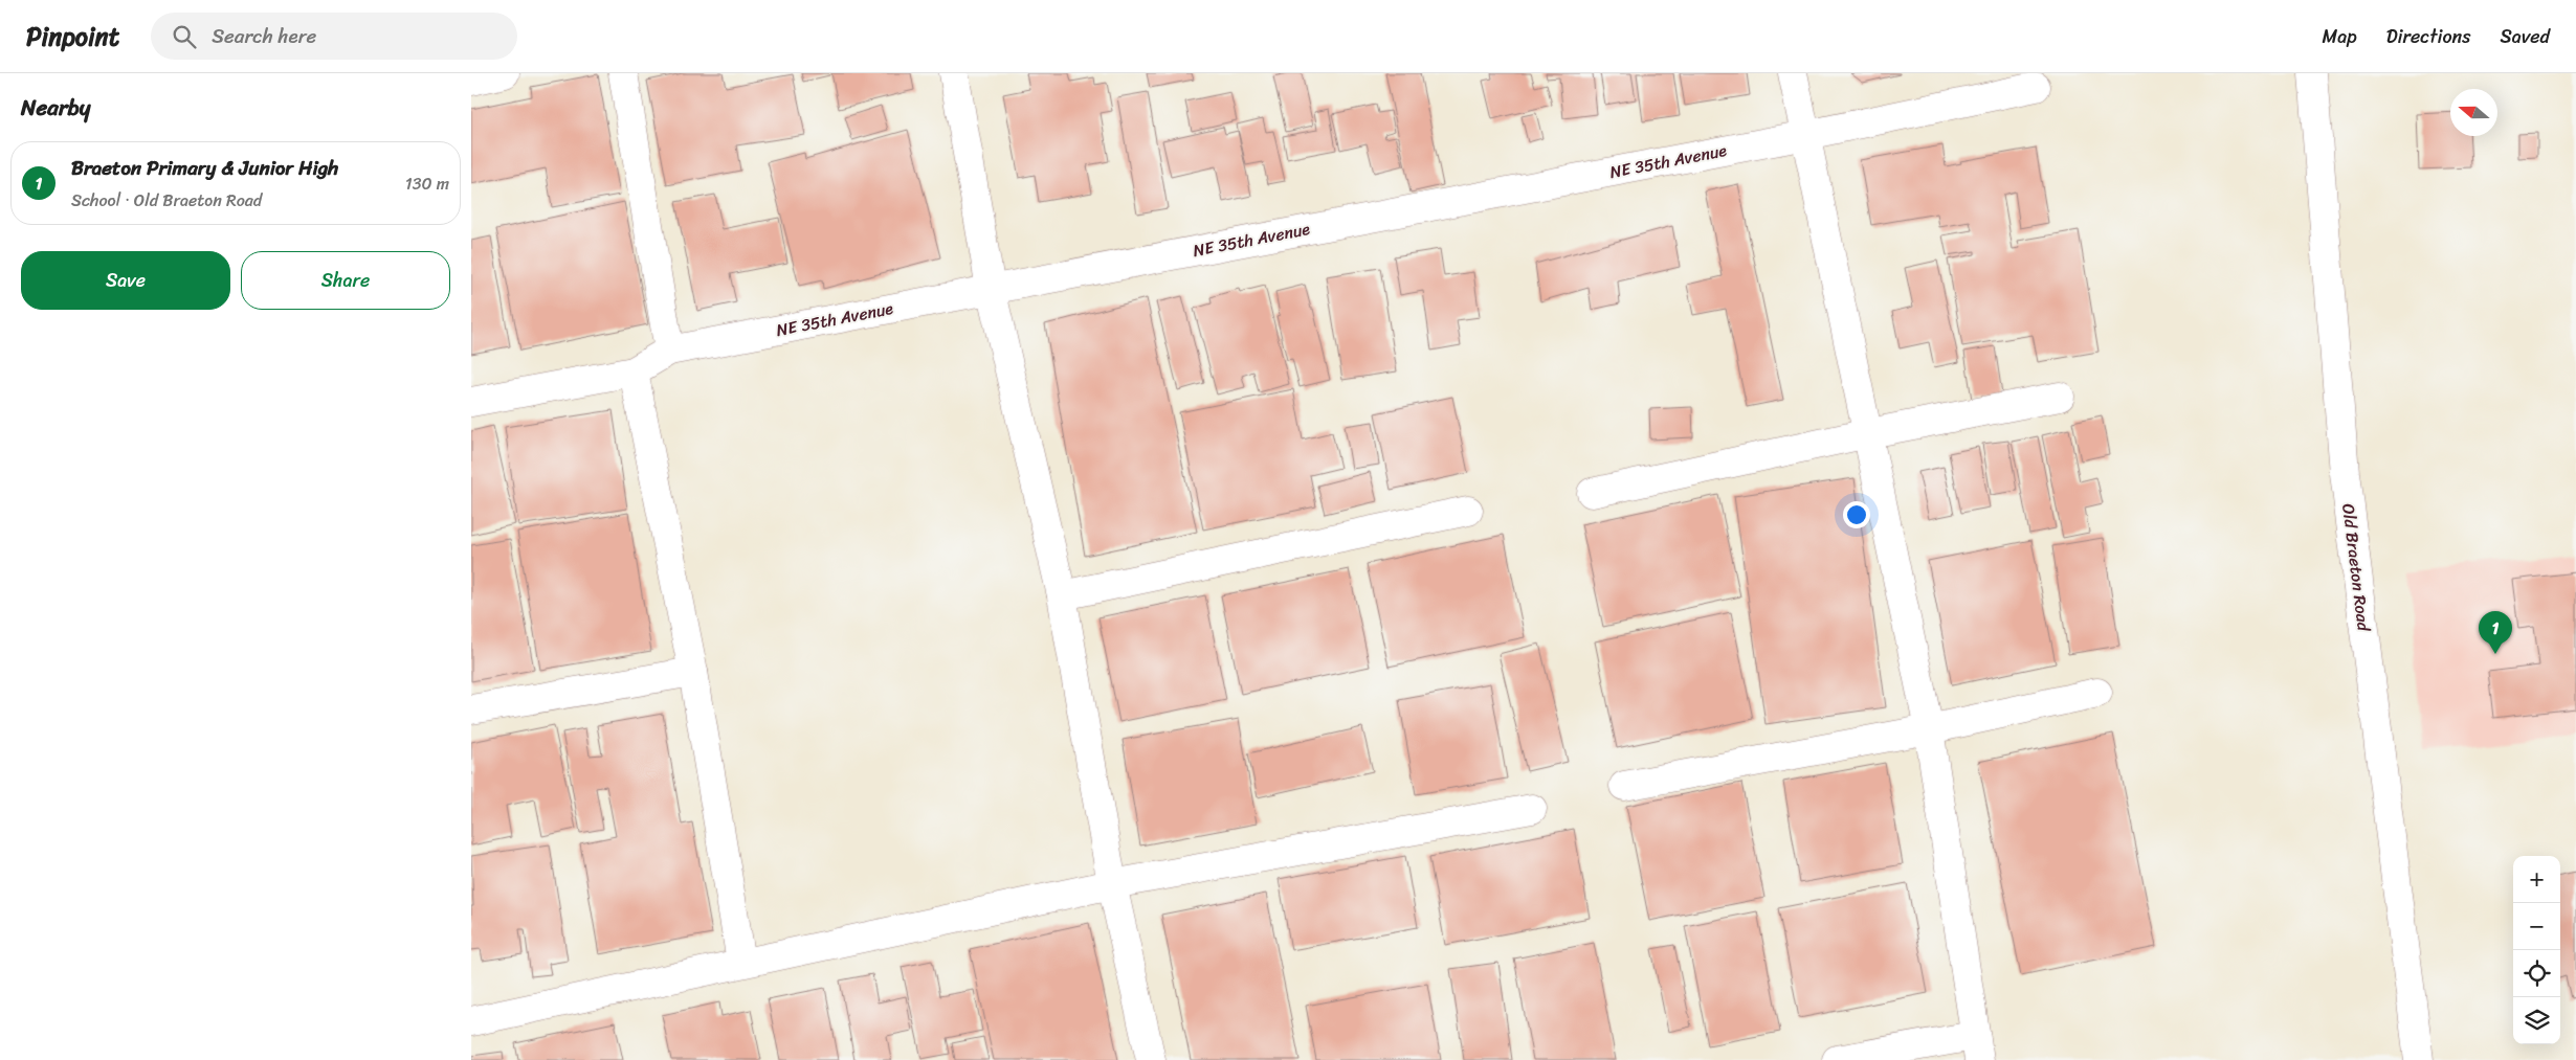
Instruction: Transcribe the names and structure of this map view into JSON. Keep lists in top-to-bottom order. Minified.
{"streets":{"street":["NE 35th Avenue","Old Braeton Road"]},"north":"left","page":{"header":"Pinpoint","search":"Search here","nav":["Map","Directions","Saved"],"heading":"Nearby","list":[{"mark":"1","name":"Braeton Primary & Junior High","note":"School · Old Braeton Road","value":"130 m"}],"buttons":["Save","Share"],"pins":"1","map_buttons":["+","−"]}}
